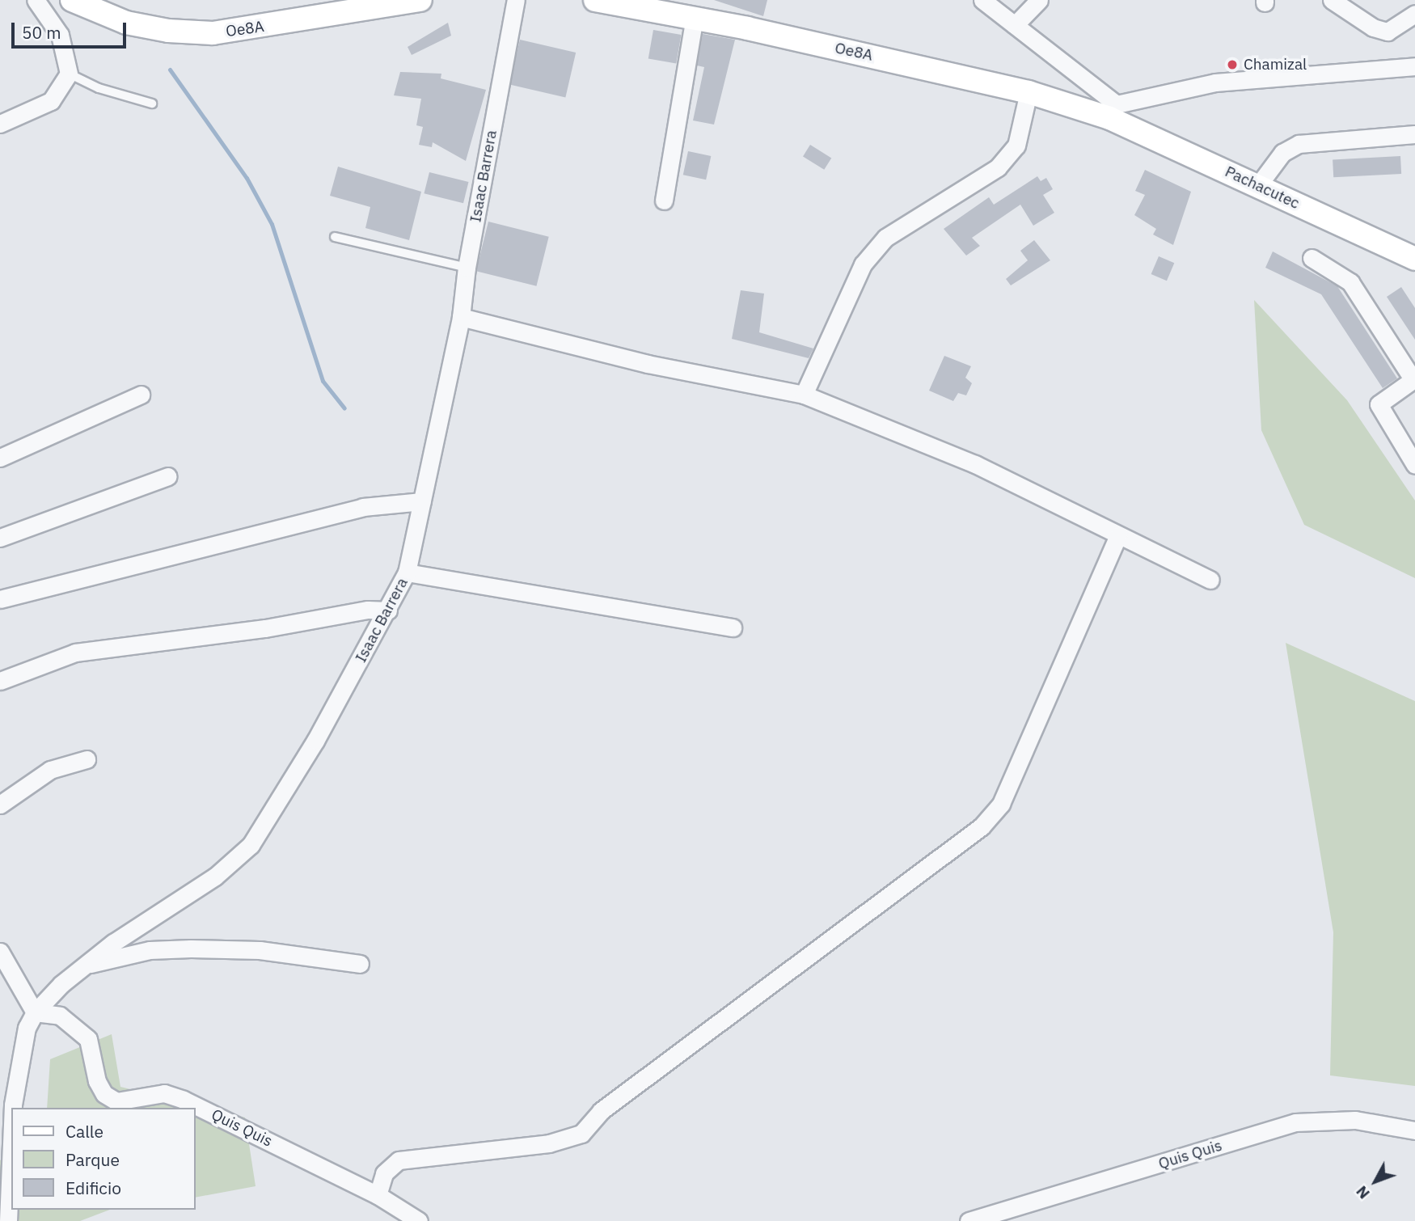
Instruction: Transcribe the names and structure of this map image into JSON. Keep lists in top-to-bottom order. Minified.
{"streets":{"street":["Oe8A","Isaac Barrera","Pachacutec","Quis Quis"]},"crossings":[["Oe8A","Pachacutec"],["Isaac Barrera","Quis Quis"]],"places":["Chamizal"],"legend":["Calle","Parque","Edificio"],"scale_bar":"50 m","north":"bottom left"}
